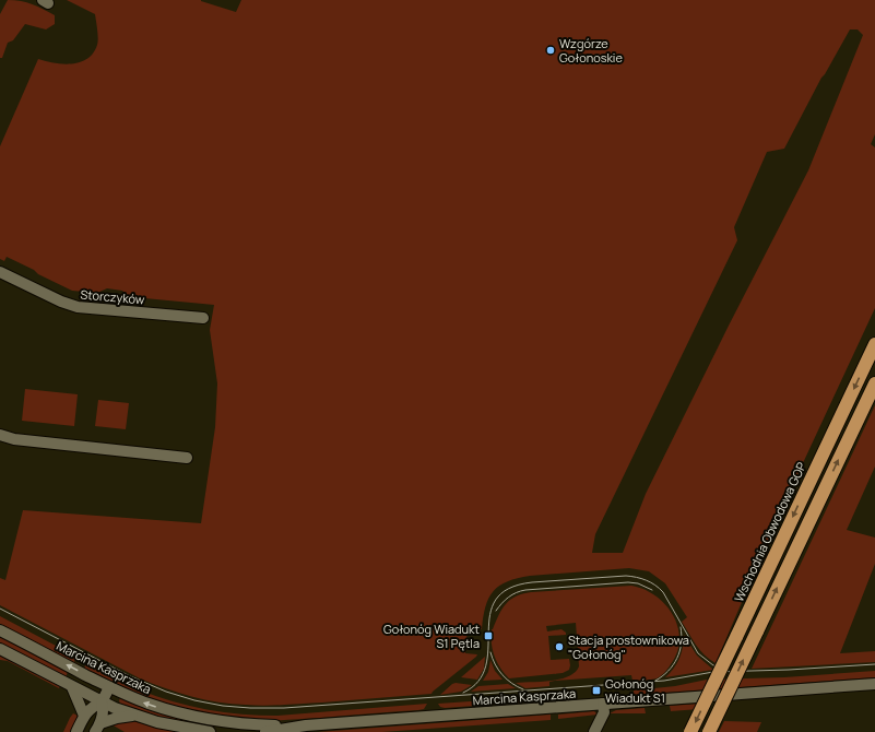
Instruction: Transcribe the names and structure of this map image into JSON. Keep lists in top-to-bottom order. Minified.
{"streets":{"highway":["Wschodnia Obwodowa GOP"],"street":["Storczyków","Marcina Kasprzaka"]},"places":{"other":["Wzgórze Gołonoskie","Stacja prostownikowa \"Gołonóg\""],"transit":["Gołonóg Wiadukt S1 Pętla","Gołonóg Wiadukt S1"]}}
